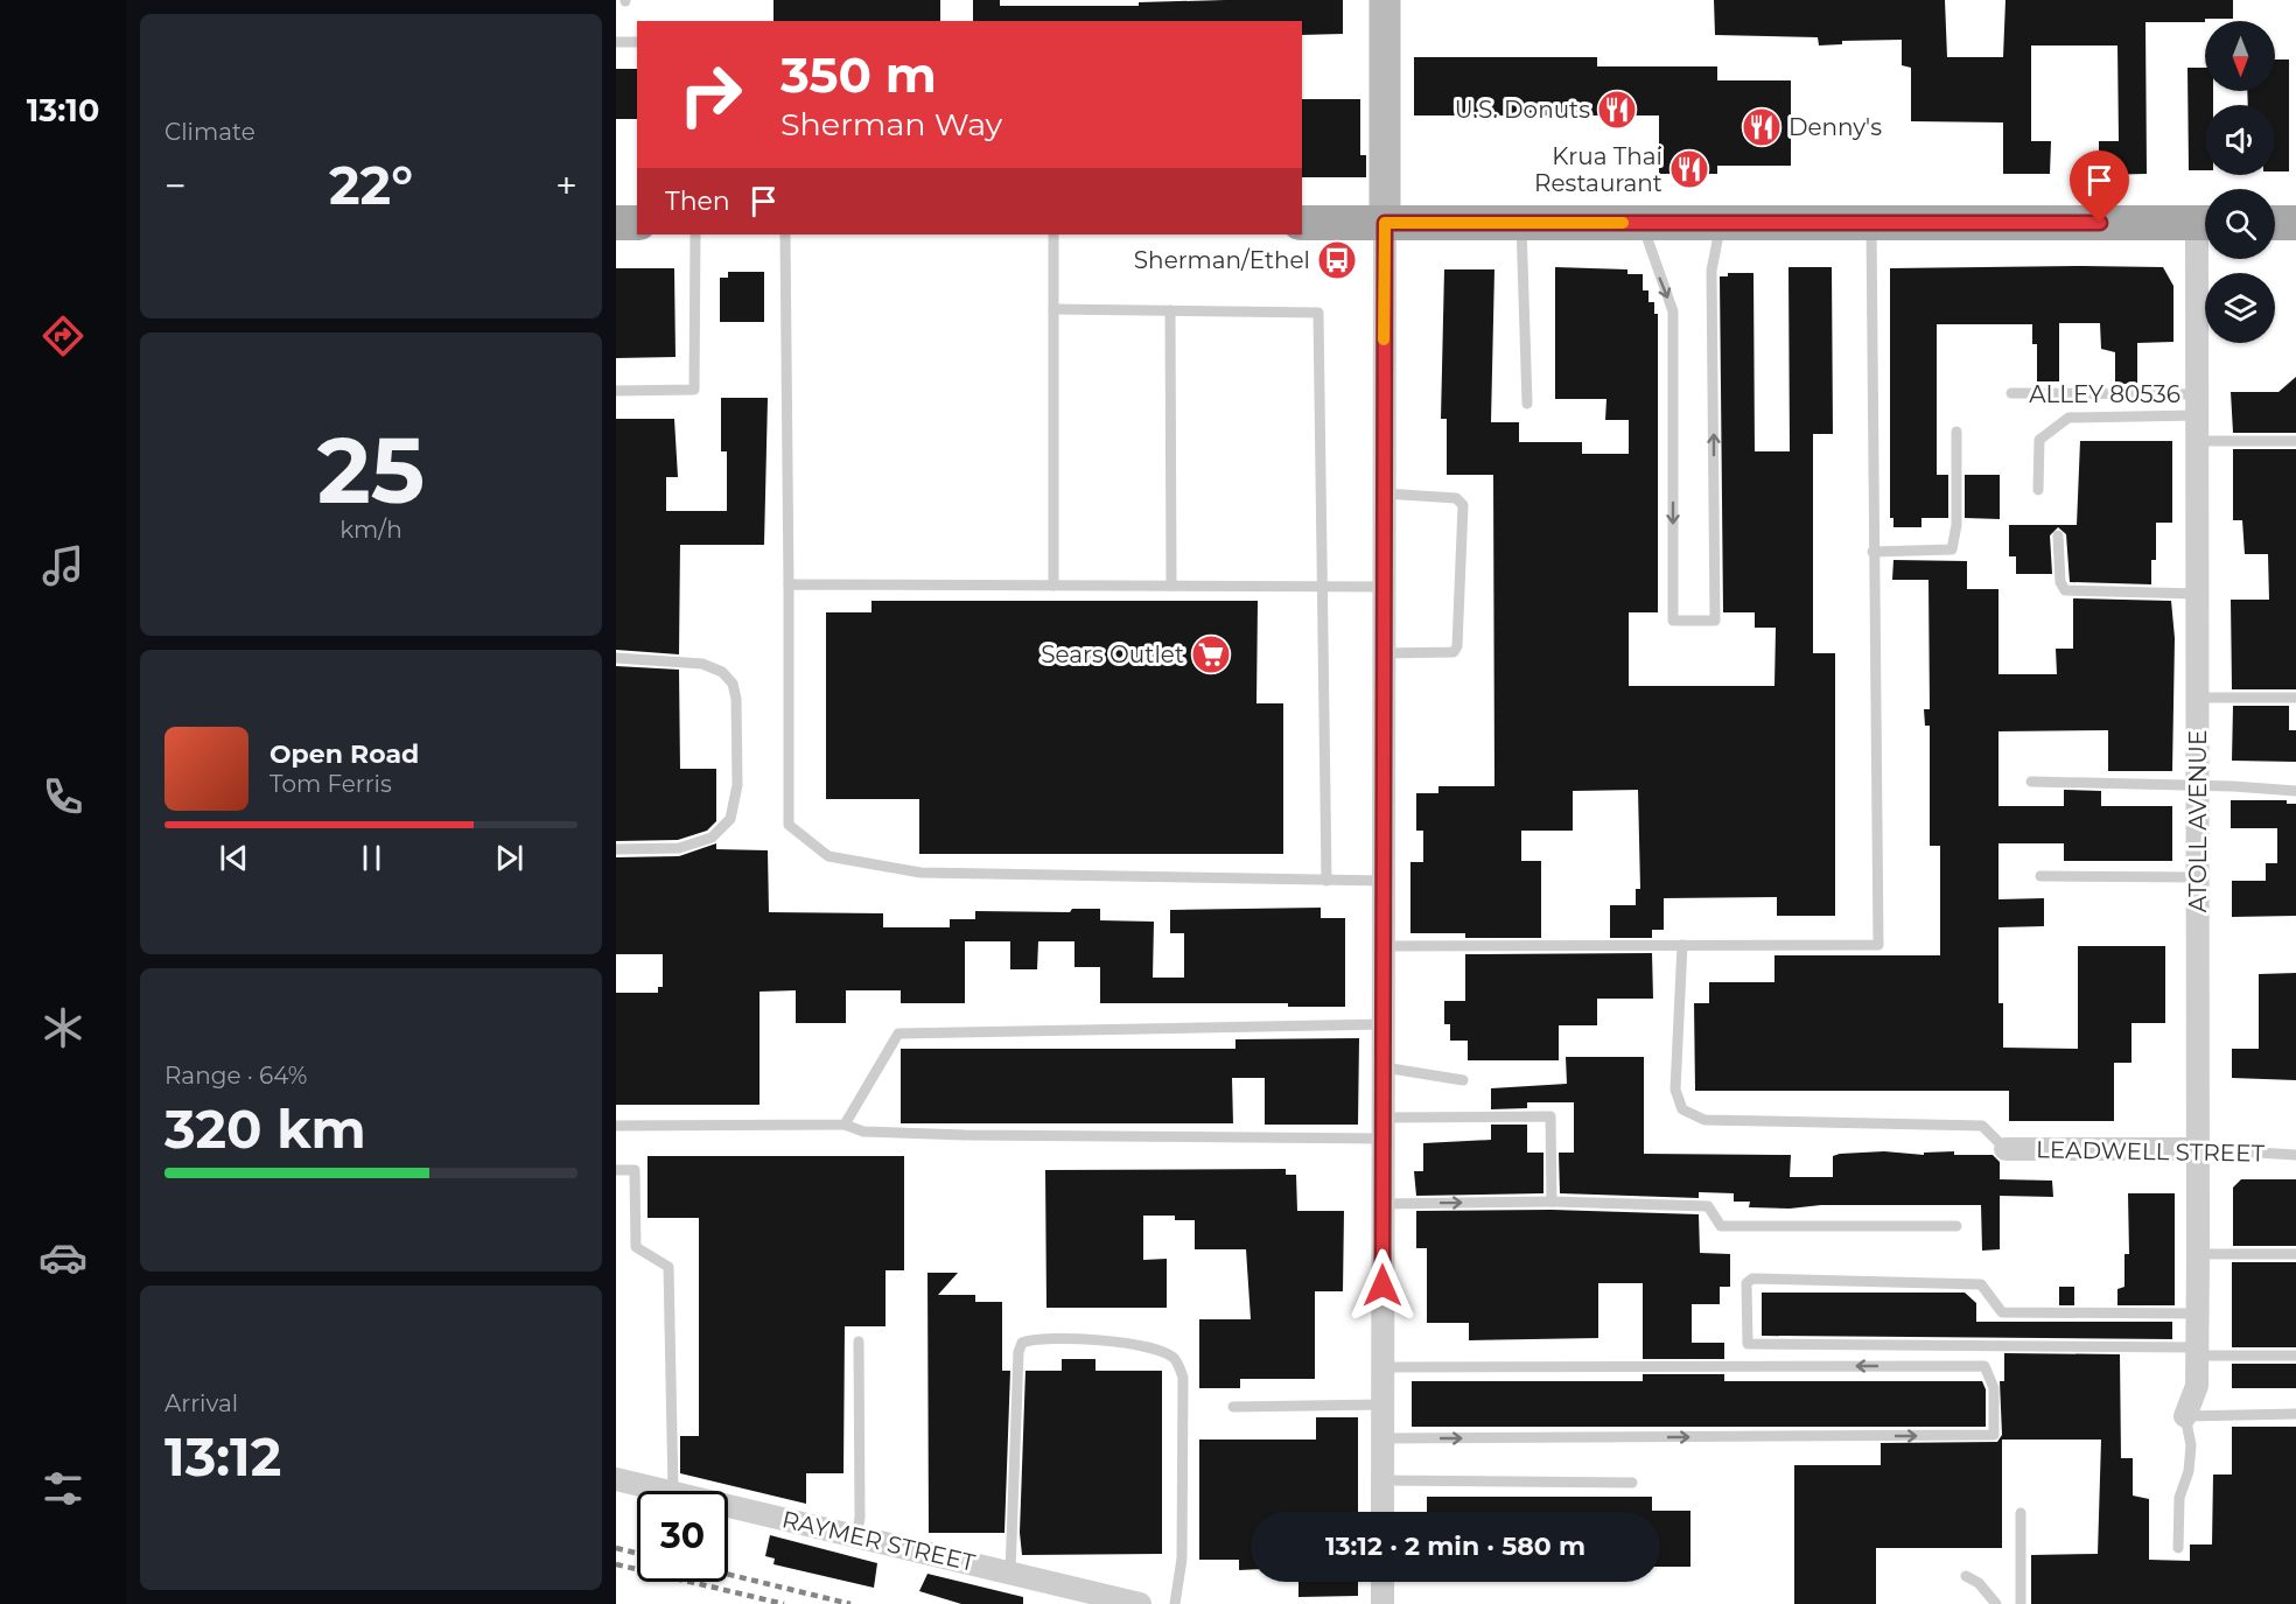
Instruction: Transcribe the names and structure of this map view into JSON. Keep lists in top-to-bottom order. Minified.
{"streets":{"street":["ATOLL AVENUE","LEADWELL STREET","RAYMER STREET"],"lane":["ALLEY 80536"]},"crossings":[["ALLEY 80536","ATOLL AVENUE"],["ATOLL AVENUE","LEADWELL STREET"]],"places":{"restaurant":["U.S. Donuts","Denny's","Krua Thai Restaurant"],"bus stop":["Sherman/Ethel"],"supermarket":["Sears Outlet"]},"north":"bottom","page":{"tabs":"13:10","tile":["Climate",["25","km/h"],["Range · 64%","320 km"],["Arrival","13:12"]],"turn":["350 m","Sherman Way"],"heat":["−","22°","+"],"then":"Then","song":["Open Road","Tom Ferris"],"limit":"30","trip":"13:12 · 2 min · 580 m"}}
